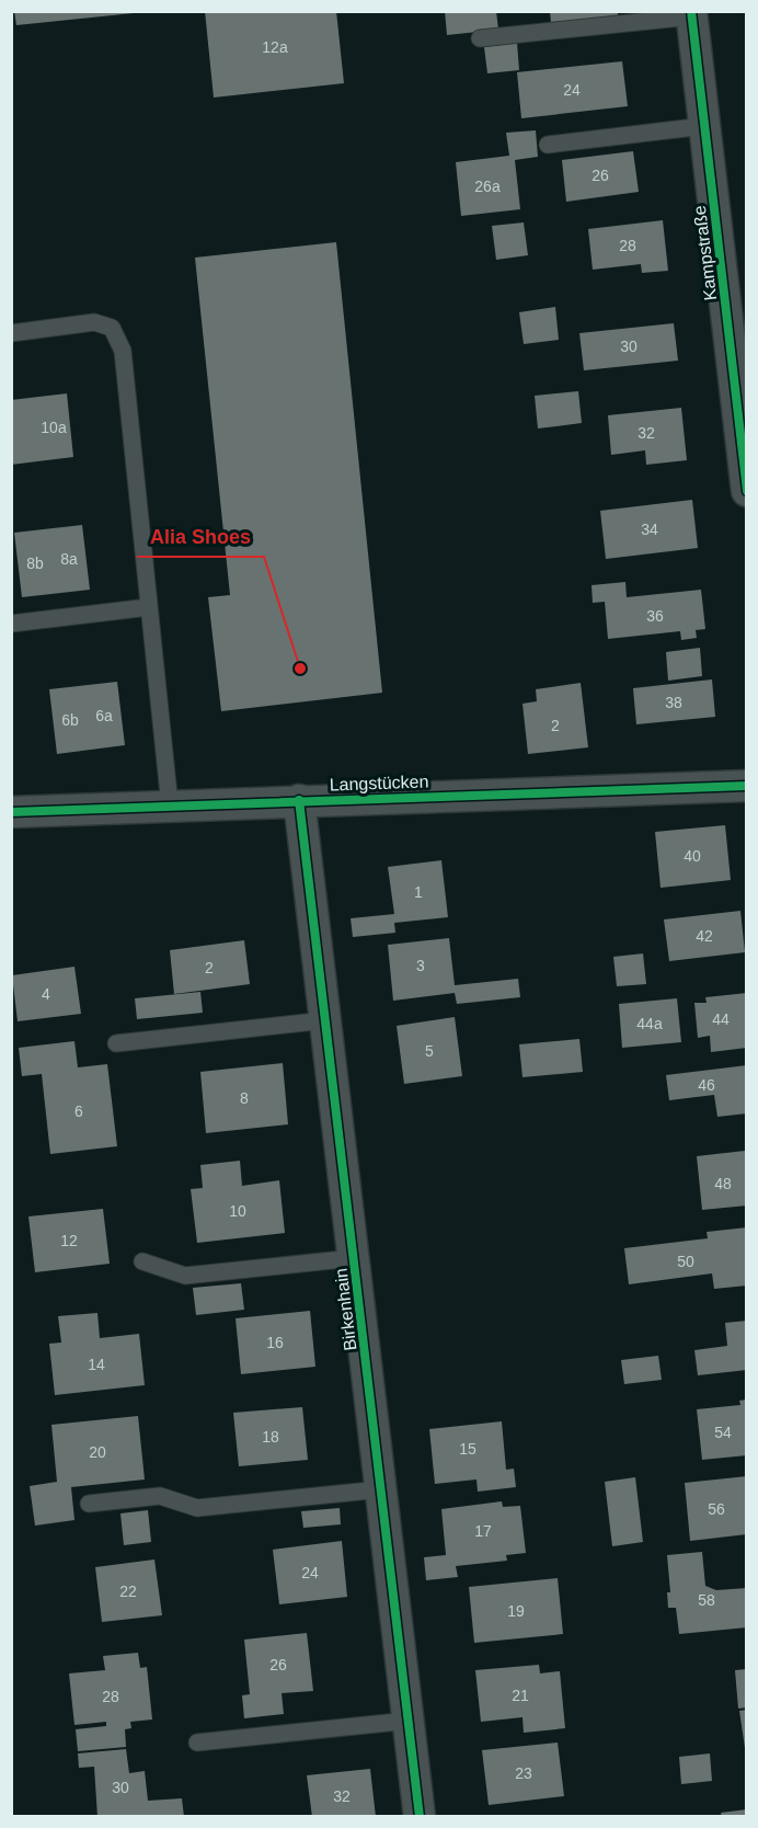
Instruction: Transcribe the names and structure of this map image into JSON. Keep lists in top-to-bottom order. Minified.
{"streets":{"street":["Kampstraße","Langstücken","Birkenhain"]},"crossings":[["Langstücken","Birkenhain"]],"places":["Alia Shoes"],"house_numbers":["12a","24","26","26a","28","30","10a","32","34","8a","8b","36","38","6a","6b","2","40","1","42","3","2","4","44","44a","5","46","8","6","48","10","12","50","16","14","54","18","15","20","56","17","24","22","58","19","26","21","28","23","30","32"]}
